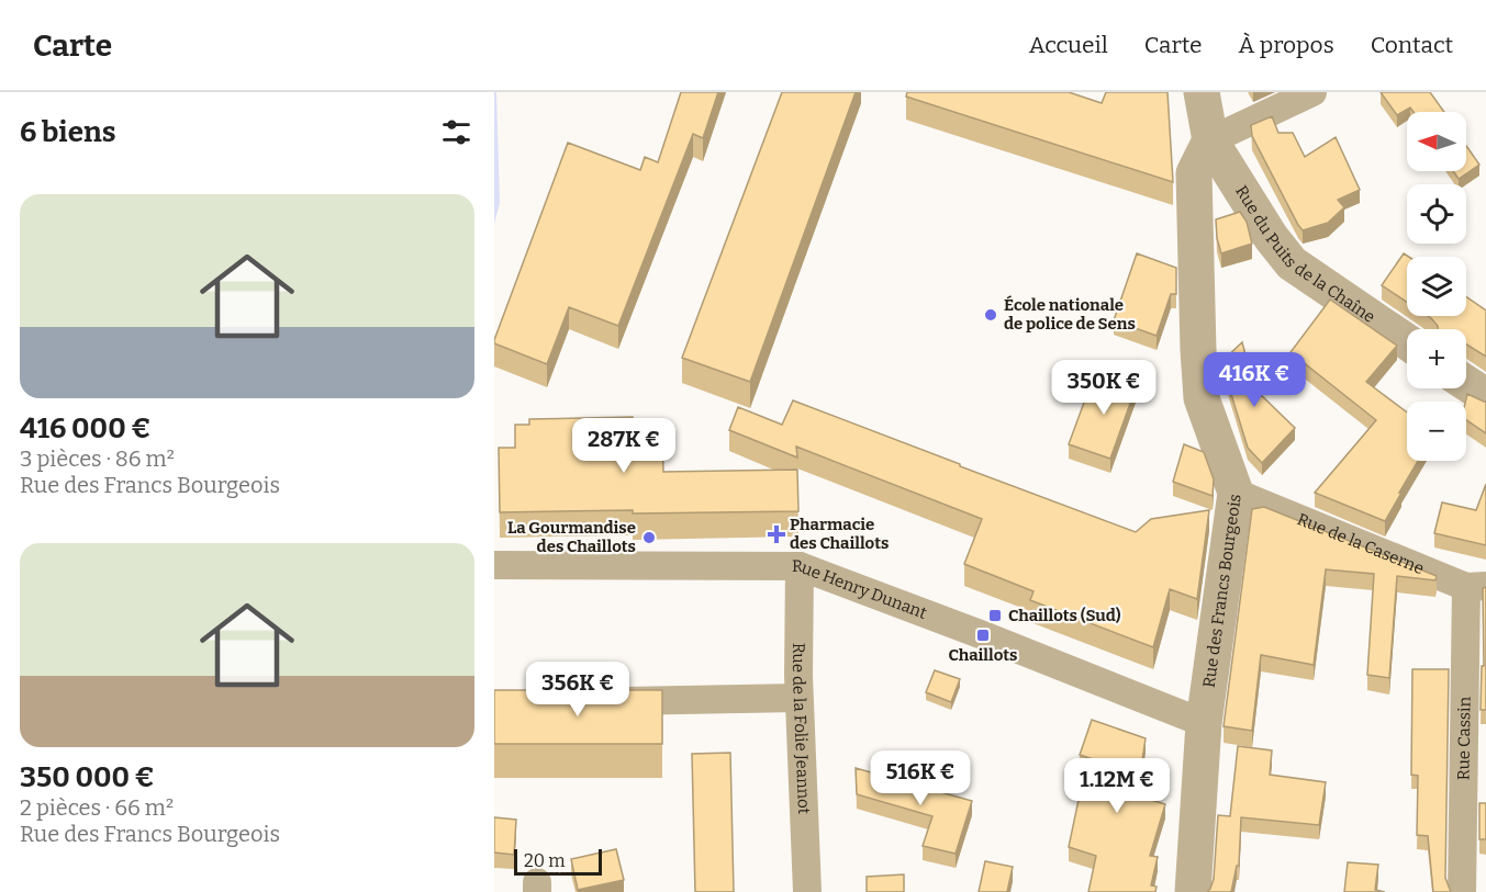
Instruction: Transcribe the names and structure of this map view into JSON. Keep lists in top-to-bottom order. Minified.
{"streets":{"street":["Rue du Puits de la Chaîne","Rue de la Caserne","Rue Henry Dunant","Rue des Francs Bourgeois","Rue de la Folie Jeannot","Rue Cassin"]},"crossings":[["Rue du Puits de la Chaîne","Rue des Francs Bourgeois"],["Rue de la Caserne","Rue des Francs Bourgeois"],["Rue de la Caserne","Rue Cassin"],["Rue Henry Dunant","Rue des Francs Bourgeois"],["Rue Henry Dunant","Rue de la Folie Jeannot"]],"places":{"other":["École nationale de police de Sens","La Gourmandise des Chaillots"],"health":["Pharmacie des Chaillots"],"transit":["Chaillots (Sud)","Chaillots"]},"scale_bar":"20 m","north":"left","page":{"header":"Carte","nav":["Accueil","Carte","À propos","Contact"],"heading":"6 biens","map_buttons":["+","−"],"list":[{"name":"416 000 €","note":"3 pièces · 86 m² · Rue des Francs Bourgeois"},{"name":"350 000 €","note":"2 pièces · 66 m² · Rue des Francs Bourgeois"}],"price":["416K €","350K €","287K €","356K €","516K €","1.12M €"],"scale":"20 m"}}
